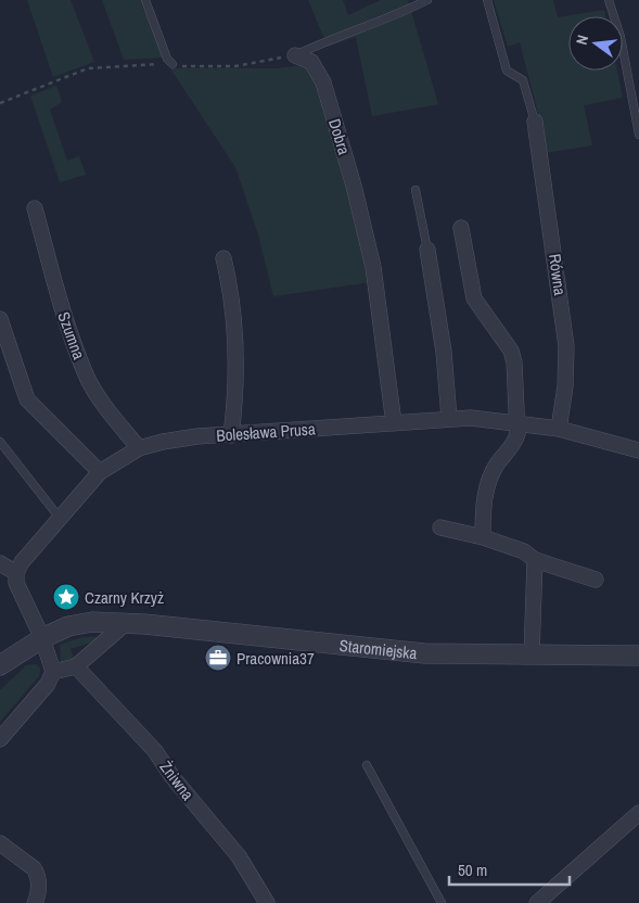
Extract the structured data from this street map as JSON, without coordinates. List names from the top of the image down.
{
  "streets": {
    "street": [
      "Dobra",
      "Równa",
      "Szumna",
      "Bolesława Prusa",
      "Staromiejska",
      "Żniwna"
    ]
  },
  "crossings": [
    ["Dobra", "Bolesława Prusa"],
    ["Równa", "Bolesława Prusa"],
    ["Szumna", "Bolesława Prusa"]
  ],
  "places": {
    "place": ["Czarny Krzyż"],
    "office": ["Pracownia37"]
  },
  "scale_bar": "50 m",
  "north": "left"
}
